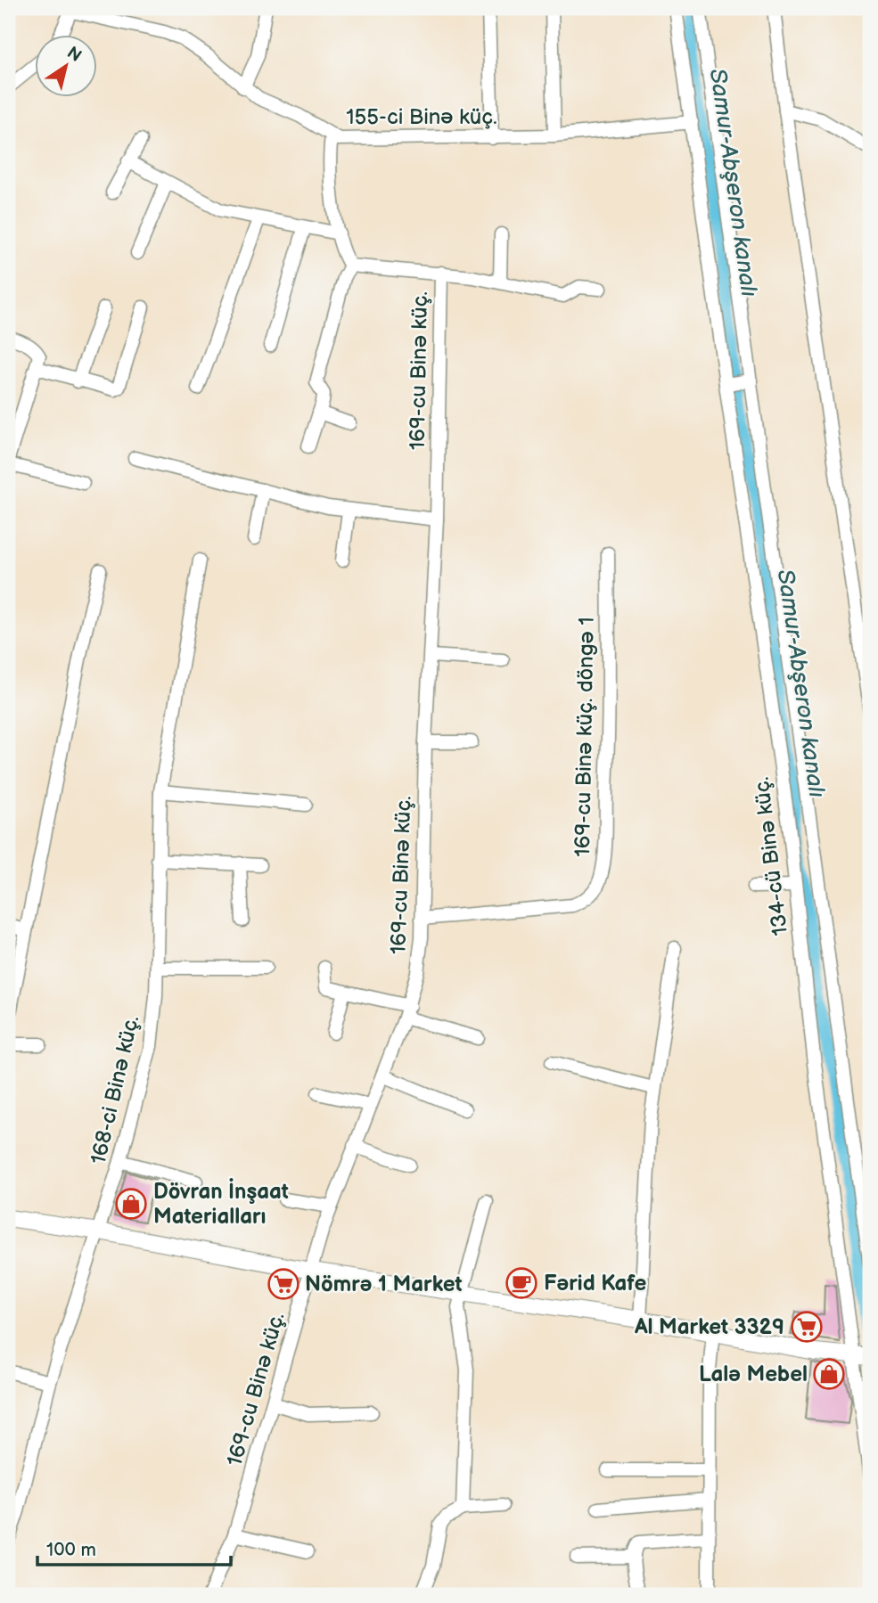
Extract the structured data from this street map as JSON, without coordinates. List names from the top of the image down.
{
  "streets": {
    "street": [
      "155-ci Binə küç.",
      "169-cu Binə küç.",
      "169-cu Binə küç. döngə 1",
      "134-cü Binə küç.",
      "168-ci Binə küç."
    ]
  },
  "crossings": [
    ["155-ci Binə küç.", "134-cü Binə küç."],
    ["169-cu Binə küç.", "169-cu Binə küç. döngə 1"]
  ],
  "water": ["Samur-Abşeron kanalı"],
  "places": {
    "shop": ["Dövran İnşaat Materialları", "Lalə Mebel"],
    "cafe": ["Fərid Kafe"],
    "supermarket": ["Nömrə 1 Market", "Al Market 3329"]
  },
  "scale_bar": "100 m",
  "north": "top right"
}
